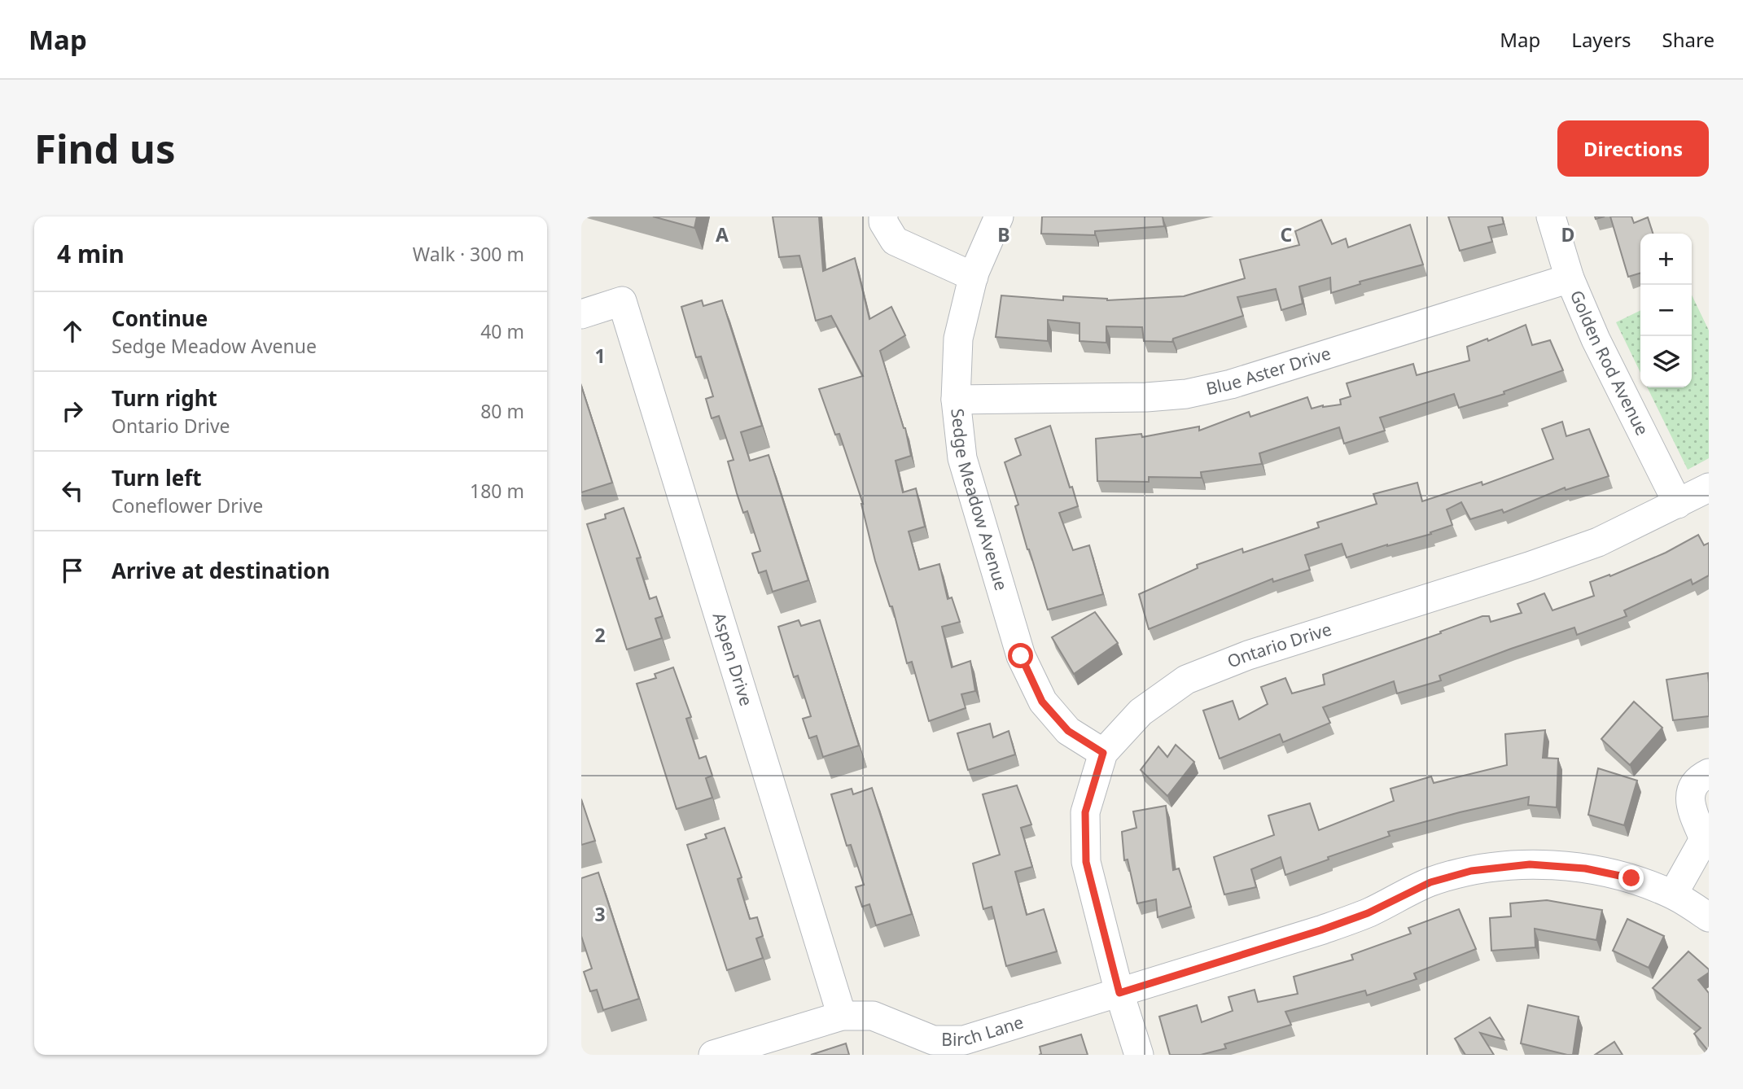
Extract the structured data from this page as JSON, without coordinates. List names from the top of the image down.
{
  "streets": {
    "street": [
      "Golden Rod Avenue",
      "Blue Aster Drive",
      "Sedge Meadow Avenue",
      "Ontario Drive",
      "Aspen Drive",
      "Birch Lane"
    ]
  },
  "crossings": [
    ["Golden Rod Avenue", "Blue Aster Drive"],
    ["Golden Rod Avenue", "Ontario Drive"],
    ["Blue Aster Drive", "Sedge Meadow Avenue"],
    ["Sedge Meadow Avenue", "Ontario Drive"],
    ["Ontario Drive", "Birch Lane"],
    ["Aspen Drive", "Birch Lane"]
  ],
  "page": {
    "header": "Map",
    "nav": ["Map", "Layers", "Share"],
    "buttons": "Directions",
    "title": "Find us",
    "heading": ["4 min", "Walk · 300 m"],
    "map_buttons": ["+", "−"],
    "list": [
      ["Continue", "Sedge Meadow Avenue", "40 m"],
      ["Turn right", "Ontario Drive", "80 m"],
      ["Turn left", "Coneflower Drive", "180 m"],
      "Arrive at destination"
    ]
  },
  "grid": {
    "columns": [
      "A",
      "B",
      "C",
      "D"
    ],
    "rows": ["1", "2", "3"]
  }
}
